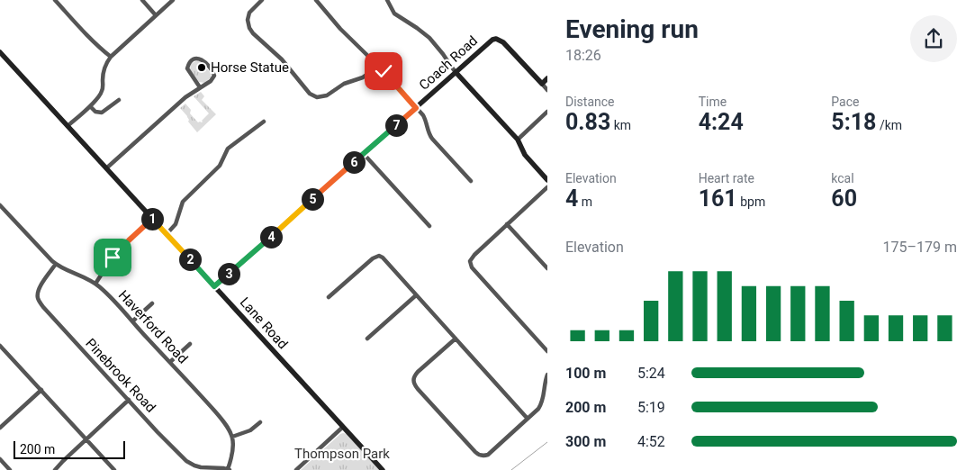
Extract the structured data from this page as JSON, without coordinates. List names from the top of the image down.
{
  "streets": {
    "street": [
      "Coach Road",
      "Lane Road",
      "Haverford Road",
      "Pinebrook Road"
    ]
  },
  "crossings": [
    ["Coach Road", "Lane Road"],
    ["Haverford Road", "Pinebrook Road"]
  ],
  "parks": ["Thompson Park"],
  "places": ["Horse Statue"],
  "scale_bar": "200 m",
  "page": {
    "heading": ["Evening run", "18:26"],
    "stats": [
      ["Distance", "0.83 km"],
      ["Time", "4:24"],
      ["Pace", "5:18 /km"],
      ["Elevation", "4 m"],
      ["Heart rate", "161 bpm"],
      ["kcal", "60"]
    ],
    "pins": [
      "7",
      "6",
      "5",
      "1",
      "4",
      "2",
      "3"
    ],
    "chart": ["Elevation", "175–179 m"],
    "list": [
      {
        "name": "100 m",
        "note": "5:24"
      },
      {
        "name": "200 m",
        "note": "5:19"
      },
      {
        "name": "300 m",
        "note": "4:52"
      }
    ],
    "scale": "200 m"
  }
}
